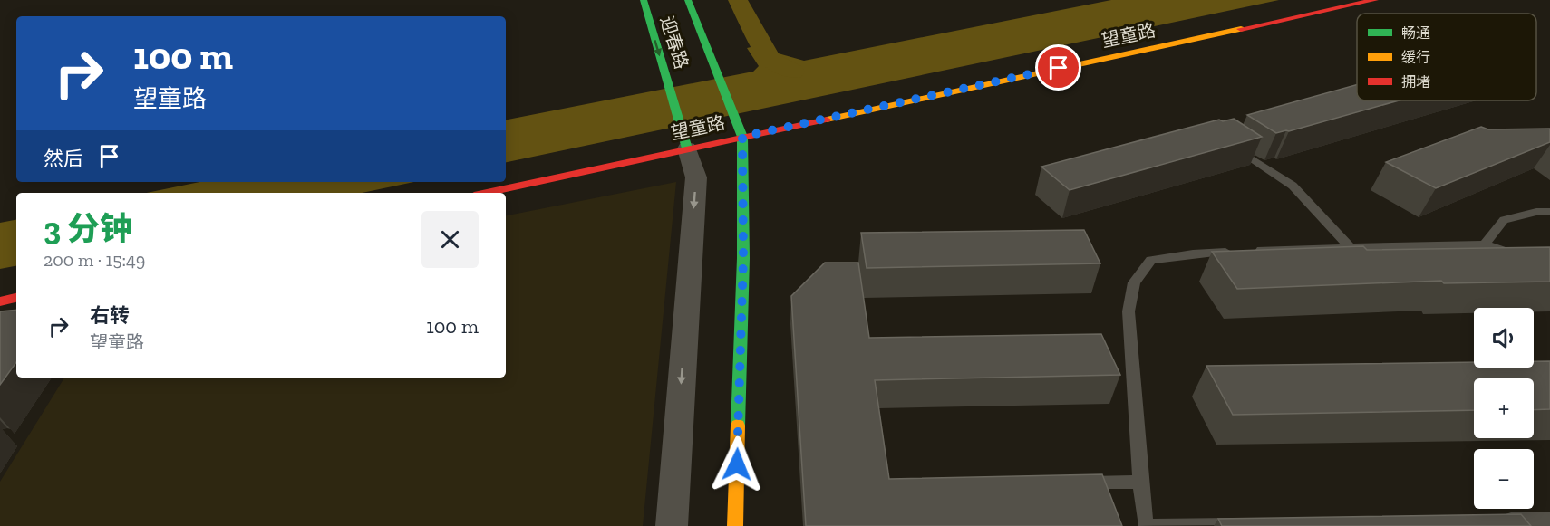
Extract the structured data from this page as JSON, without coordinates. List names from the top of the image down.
{
  "streets": {
    "main road": ["望童路", "迎春路"]
  },
  "crossings": [
    ["望童路", "迎春路"]
  ],
  "legend": ["畅通", "缓行", "拥堵"],
  "page": {
    "turn": ["100 m", "望童路"],
    "then": "然后",
    "heading": ["3 分钟", "200 m · 15:49"],
    "list": [
      {
        "name": "右转",
        "note": "望童路",
        "value": "100 m"
      }
    ],
    "map_buttons": ["+", "−"]
  }
}
